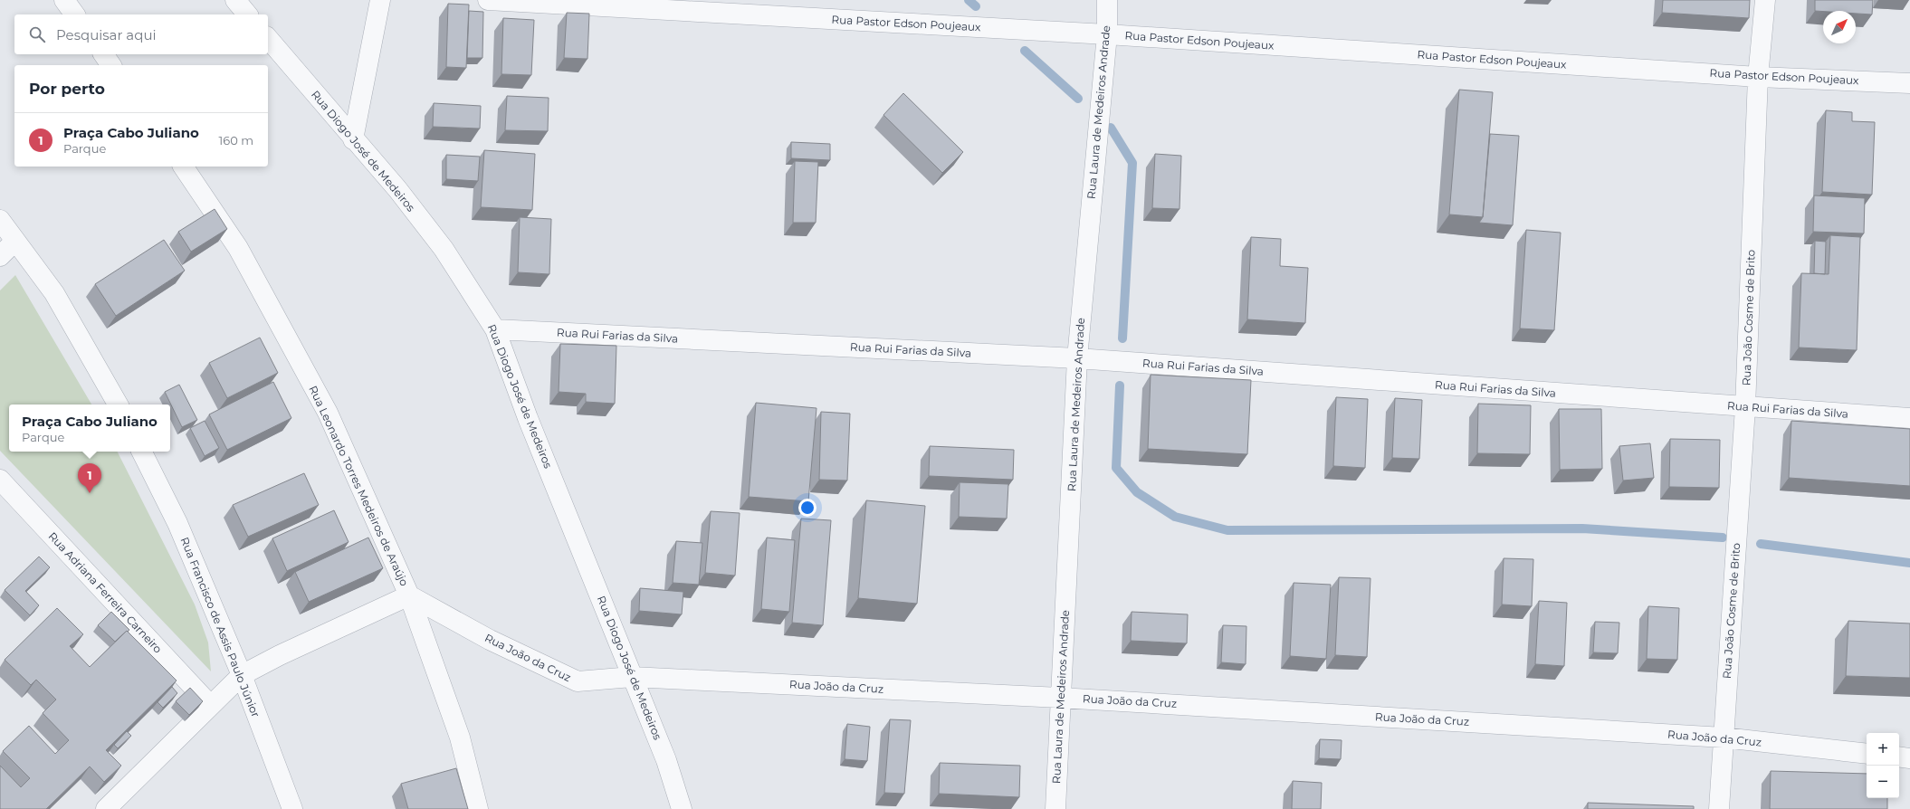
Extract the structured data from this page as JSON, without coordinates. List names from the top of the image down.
{
  "streets": {
    "street": [
      "Rua Pastor Edson Poujeaux",
      "Rua Laura de Medeiros Andrade",
      "Rua Diogo José de Medeiros",
      "Rua João Cosme de Brito",
      "Rua Rui Farias da Silva",
      "Rua Leonardo Torres Medeiros de Araújo",
      "Rua Adriana Ferreira Carneiro",
      "Rua Francisco de Assis Paulo Júnior",
      "Rua João da Cruz"
    ]
  },
  "crossings": [
    ["Rua Pastor Edson Poujeaux", "Rua Laura de Medeiros Andrade"],
    ["Rua Pastor Edson Poujeaux", "Rua João Cosme de Brito"],
    ["Rua Laura de Medeiros Andrade", "Rua Rui Farias da Silva"],
    ["Rua Laura de Medeiros Andrade", "Rua João da Cruz"],
    ["Rua Diogo José de Medeiros", "Rua Rui Farias da Silva"],
    ["Rua Diogo José de Medeiros", "Rua João da Cruz"],
    ["Rua João Cosme de Brito", "Rua Rui Farias da Silva"],
    ["Rua João Cosme de Brito", "Rua João da Cruz"],
    ["Rua Leonardo Torres Medeiros de Araújo", "Rua João da Cruz"]
  ],
  "north": "top right",
  "page": {
    "search": "Pesquisar aqui",
    "heading": "Por perto",
    "list": [
      {
        "mark": "1",
        "name": "Praça Cabo Juliano",
        "note": "Parque",
        "value": "160 m"
      }
    ],
    "popup": ["Praça Cabo Juliano", "Parque"],
    "pins": "1",
    "map_buttons": ["+", "−"]
  }
}
